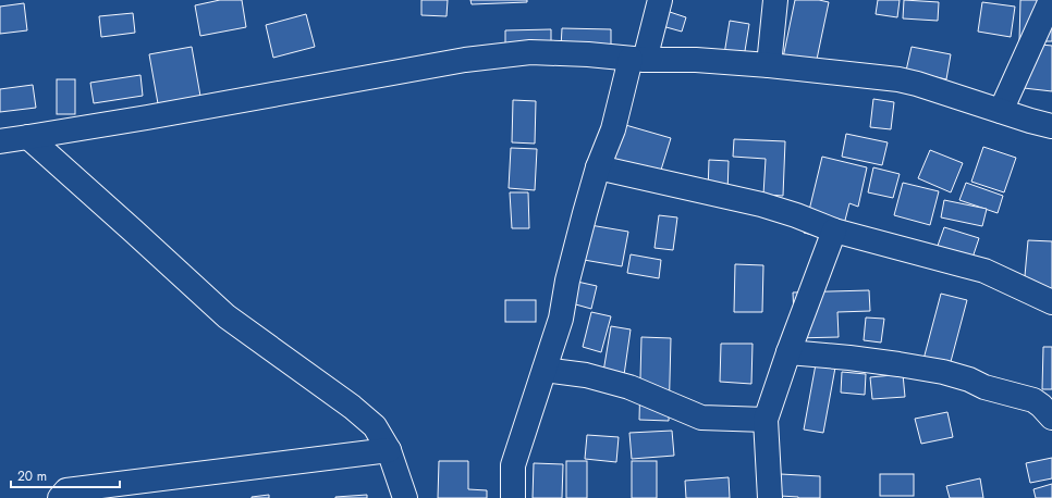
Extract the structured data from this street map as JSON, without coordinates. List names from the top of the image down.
{
  "scale_bar": "20 m"
}
